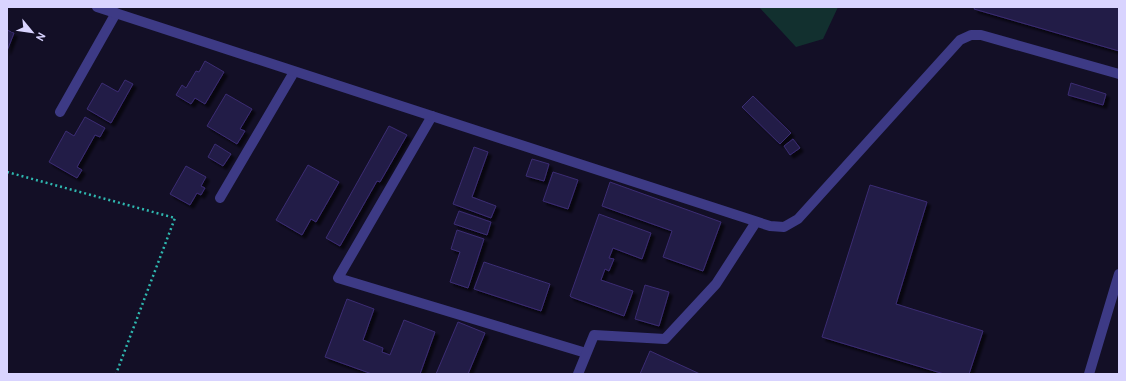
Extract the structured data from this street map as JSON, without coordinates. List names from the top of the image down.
{
  "north": "bottom right"
}
